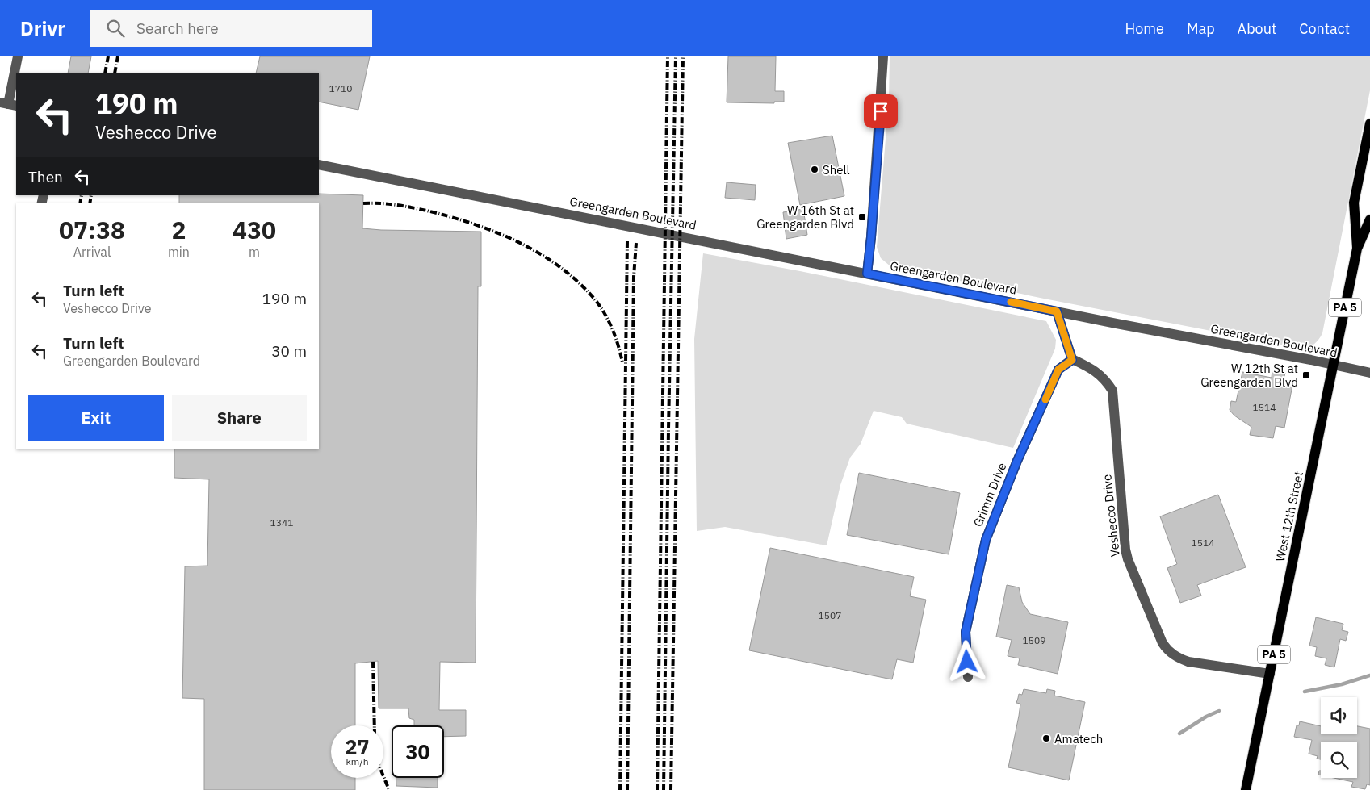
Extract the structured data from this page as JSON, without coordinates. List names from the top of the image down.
{
  "streets": {
    "main road": ["PA 5", "West 12th Street"],
    "street": ["Greengarden Boulevard", "Grimm Drive", "Veshecco Drive"]
  },
  "crossings": [
    ["Greengarden Boulevard", "West 12th Street"],
    ["Grimm Drive", "Veshecco Drive"],
    ["Veshecco Drive", "West 12th Street"]
  ],
  "places": {
    "other": ["Shell", "Amatech"],
    "transit": ["W 16th St at Greengarden Blvd", "W 12th St at Greengarden Blvd"]
  },
  "house_numbers": [
    "1710",
    "1514",
    "1341",
    "1514",
    "1507",
    "1509"
  ],
  "page": {
    "header": "Drivr",
    "search": "Search here",
    "nav": [
      "Home",
      "Map",
      "About",
      "Contact"
    ],
    "turn": ["190 m", "Veshecco Drive"],
    "then": "Then",
    "eta": [
      "07:38",
      "Arrival",
      "2",
      "min",
      "430",
      "m"
    ],
    "list": [
      {
        "name": "Turn left",
        "note": "Veshecco Drive",
        "value": "190 m"
      },
      {
        "name": "Turn left",
        "note": "Greengarden Boulevard",
        "value": "30 m"
      }
    ],
    "buttons": ["Exit", "Share"],
    "speed": "27 km/h",
    "limit": "30"
  }
}
